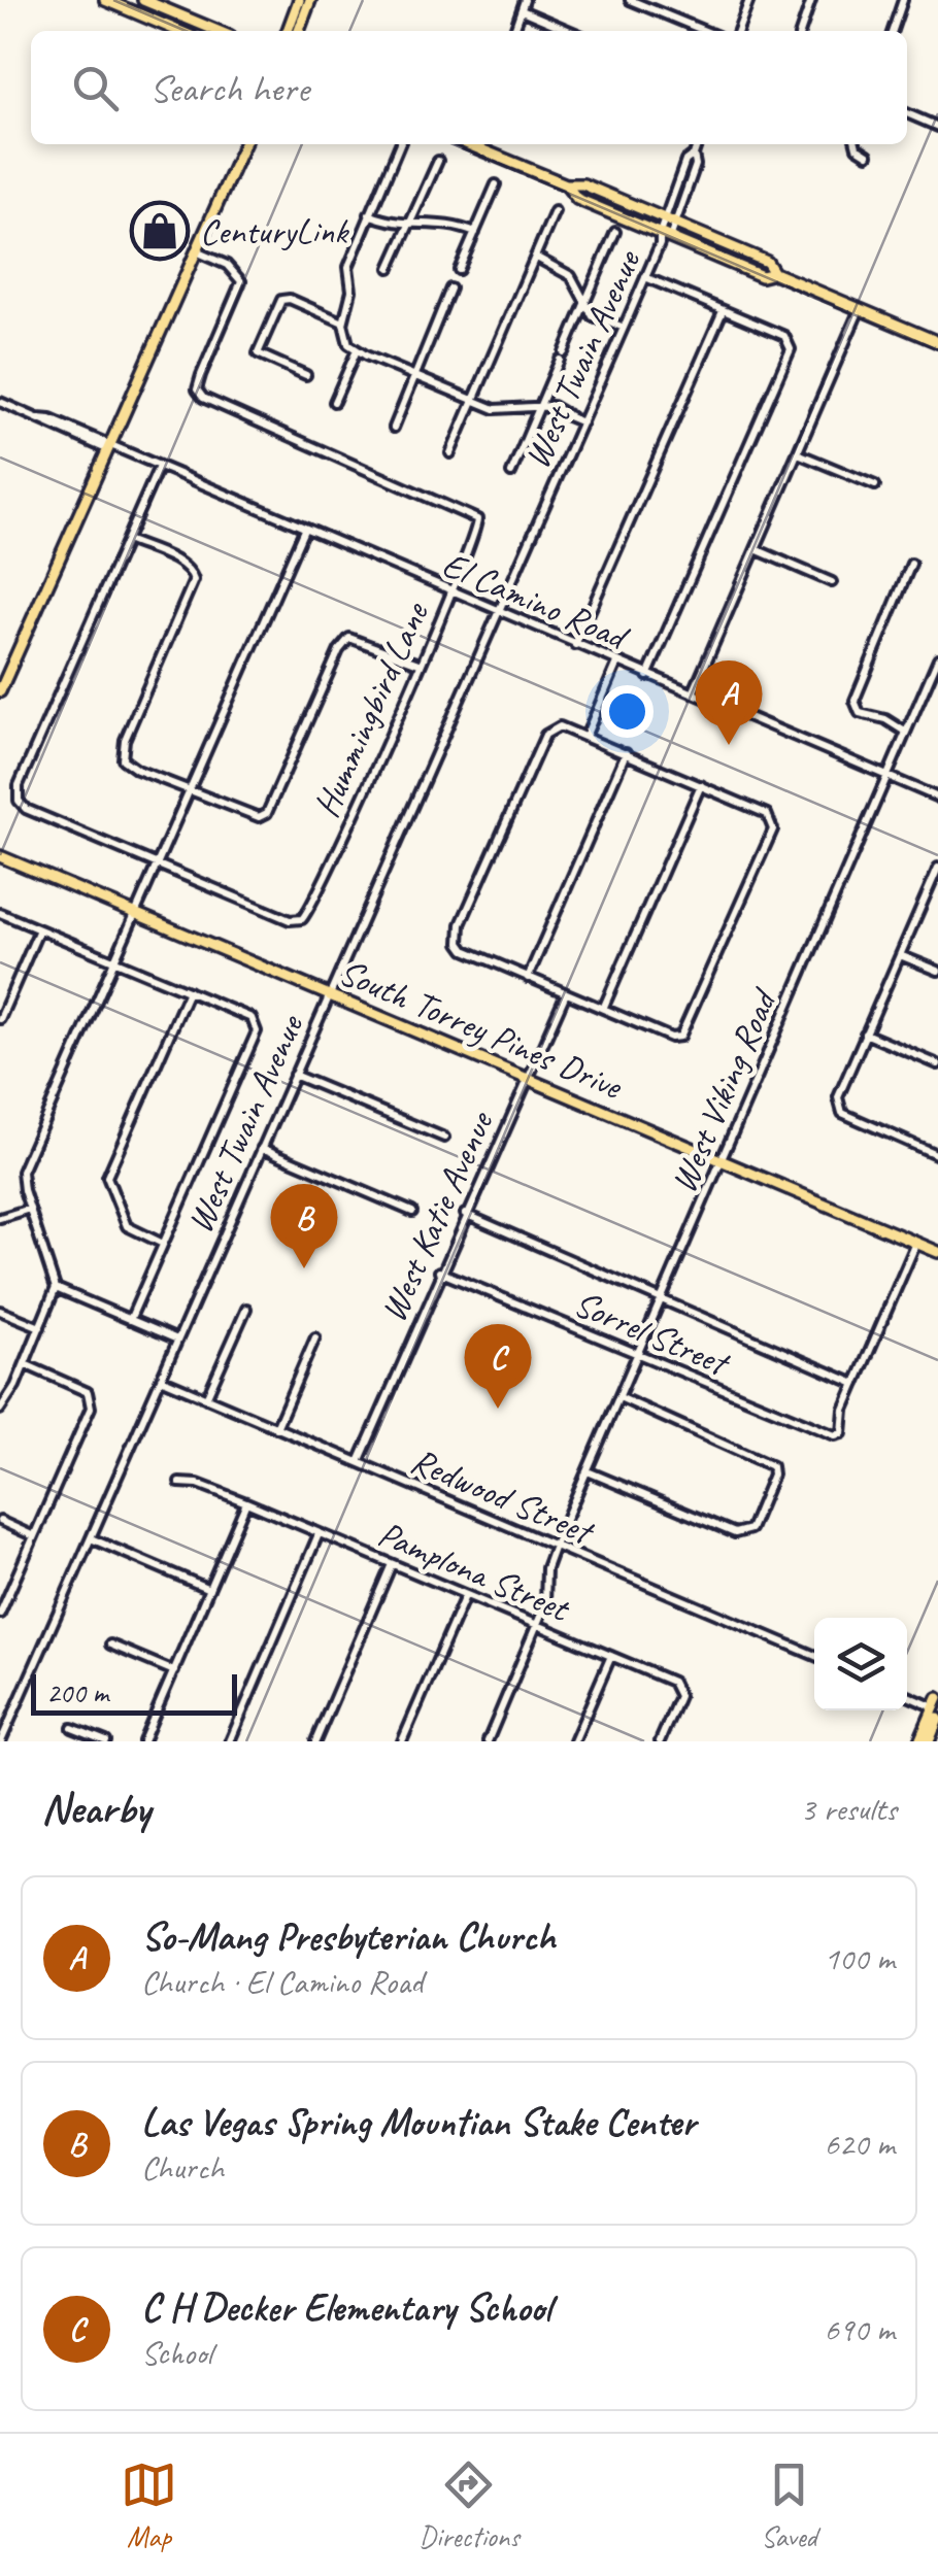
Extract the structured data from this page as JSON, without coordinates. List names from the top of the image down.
{
  "streets": {
    "main road": ["South Torrey Pines Drive"],
    "street": [
      "West Twain Avenue",
      "El Camino Road",
      "Hummingbird Lane",
      "West Viking Road",
      "West Katie Avenue",
      "Sorrel Street",
      "Redwood Street",
      "Pamplona Street"
    ]
  },
  "crossings": [
    ["West Twain Avenue", "El Camino Road"],
    ["West Twain Avenue", "South Torrey Pines Drive"],
    ["West Twain Avenue", "Redwood Street"],
    ["El Camino Road", "Hummingbird Lane"],
    ["El Camino Road", "West Viking Road"],
    ["South Torrey Pines Drive", "West Viking Road"],
    ["South Torrey Pines Drive", "West Katie Avenue"],
    ["West Viking Road", "Sorrel Street"],
    ["West Viking Road", "Redwood Street"],
    ["West Viking Road", "Pamplona Street"],
    ["West Katie Avenue", "Sorrel Street"],
    ["West Katie Avenue", "Redwood Street"]
  ],
  "places": {
    "shop": ["CenturyLink"]
  },
  "scale_bar": "200 m",
  "page": {
    "search": "Search here",
    "pins": ["A", "B", "C"],
    "scale": "200 m",
    "heading": ["Nearby", "3 results"],
    "list": [
      {
        "mark": "A",
        "name": "So-Mang Presbyterian Church",
        "note": "Church · El Camino Road",
        "value": "100 m"
      },
      {
        "mark": "B",
        "name": "Las Vegas Spring Mountian Stake Center",
        "note": "Church",
        "value": "620 m"
      },
      {
        "mark": "C",
        "name": "C H Decker Elementary School",
        "note": "School",
        "value": "690 m"
      }
    ],
    "nav": ["Map", "Directions", "Saved"]
  }
}
